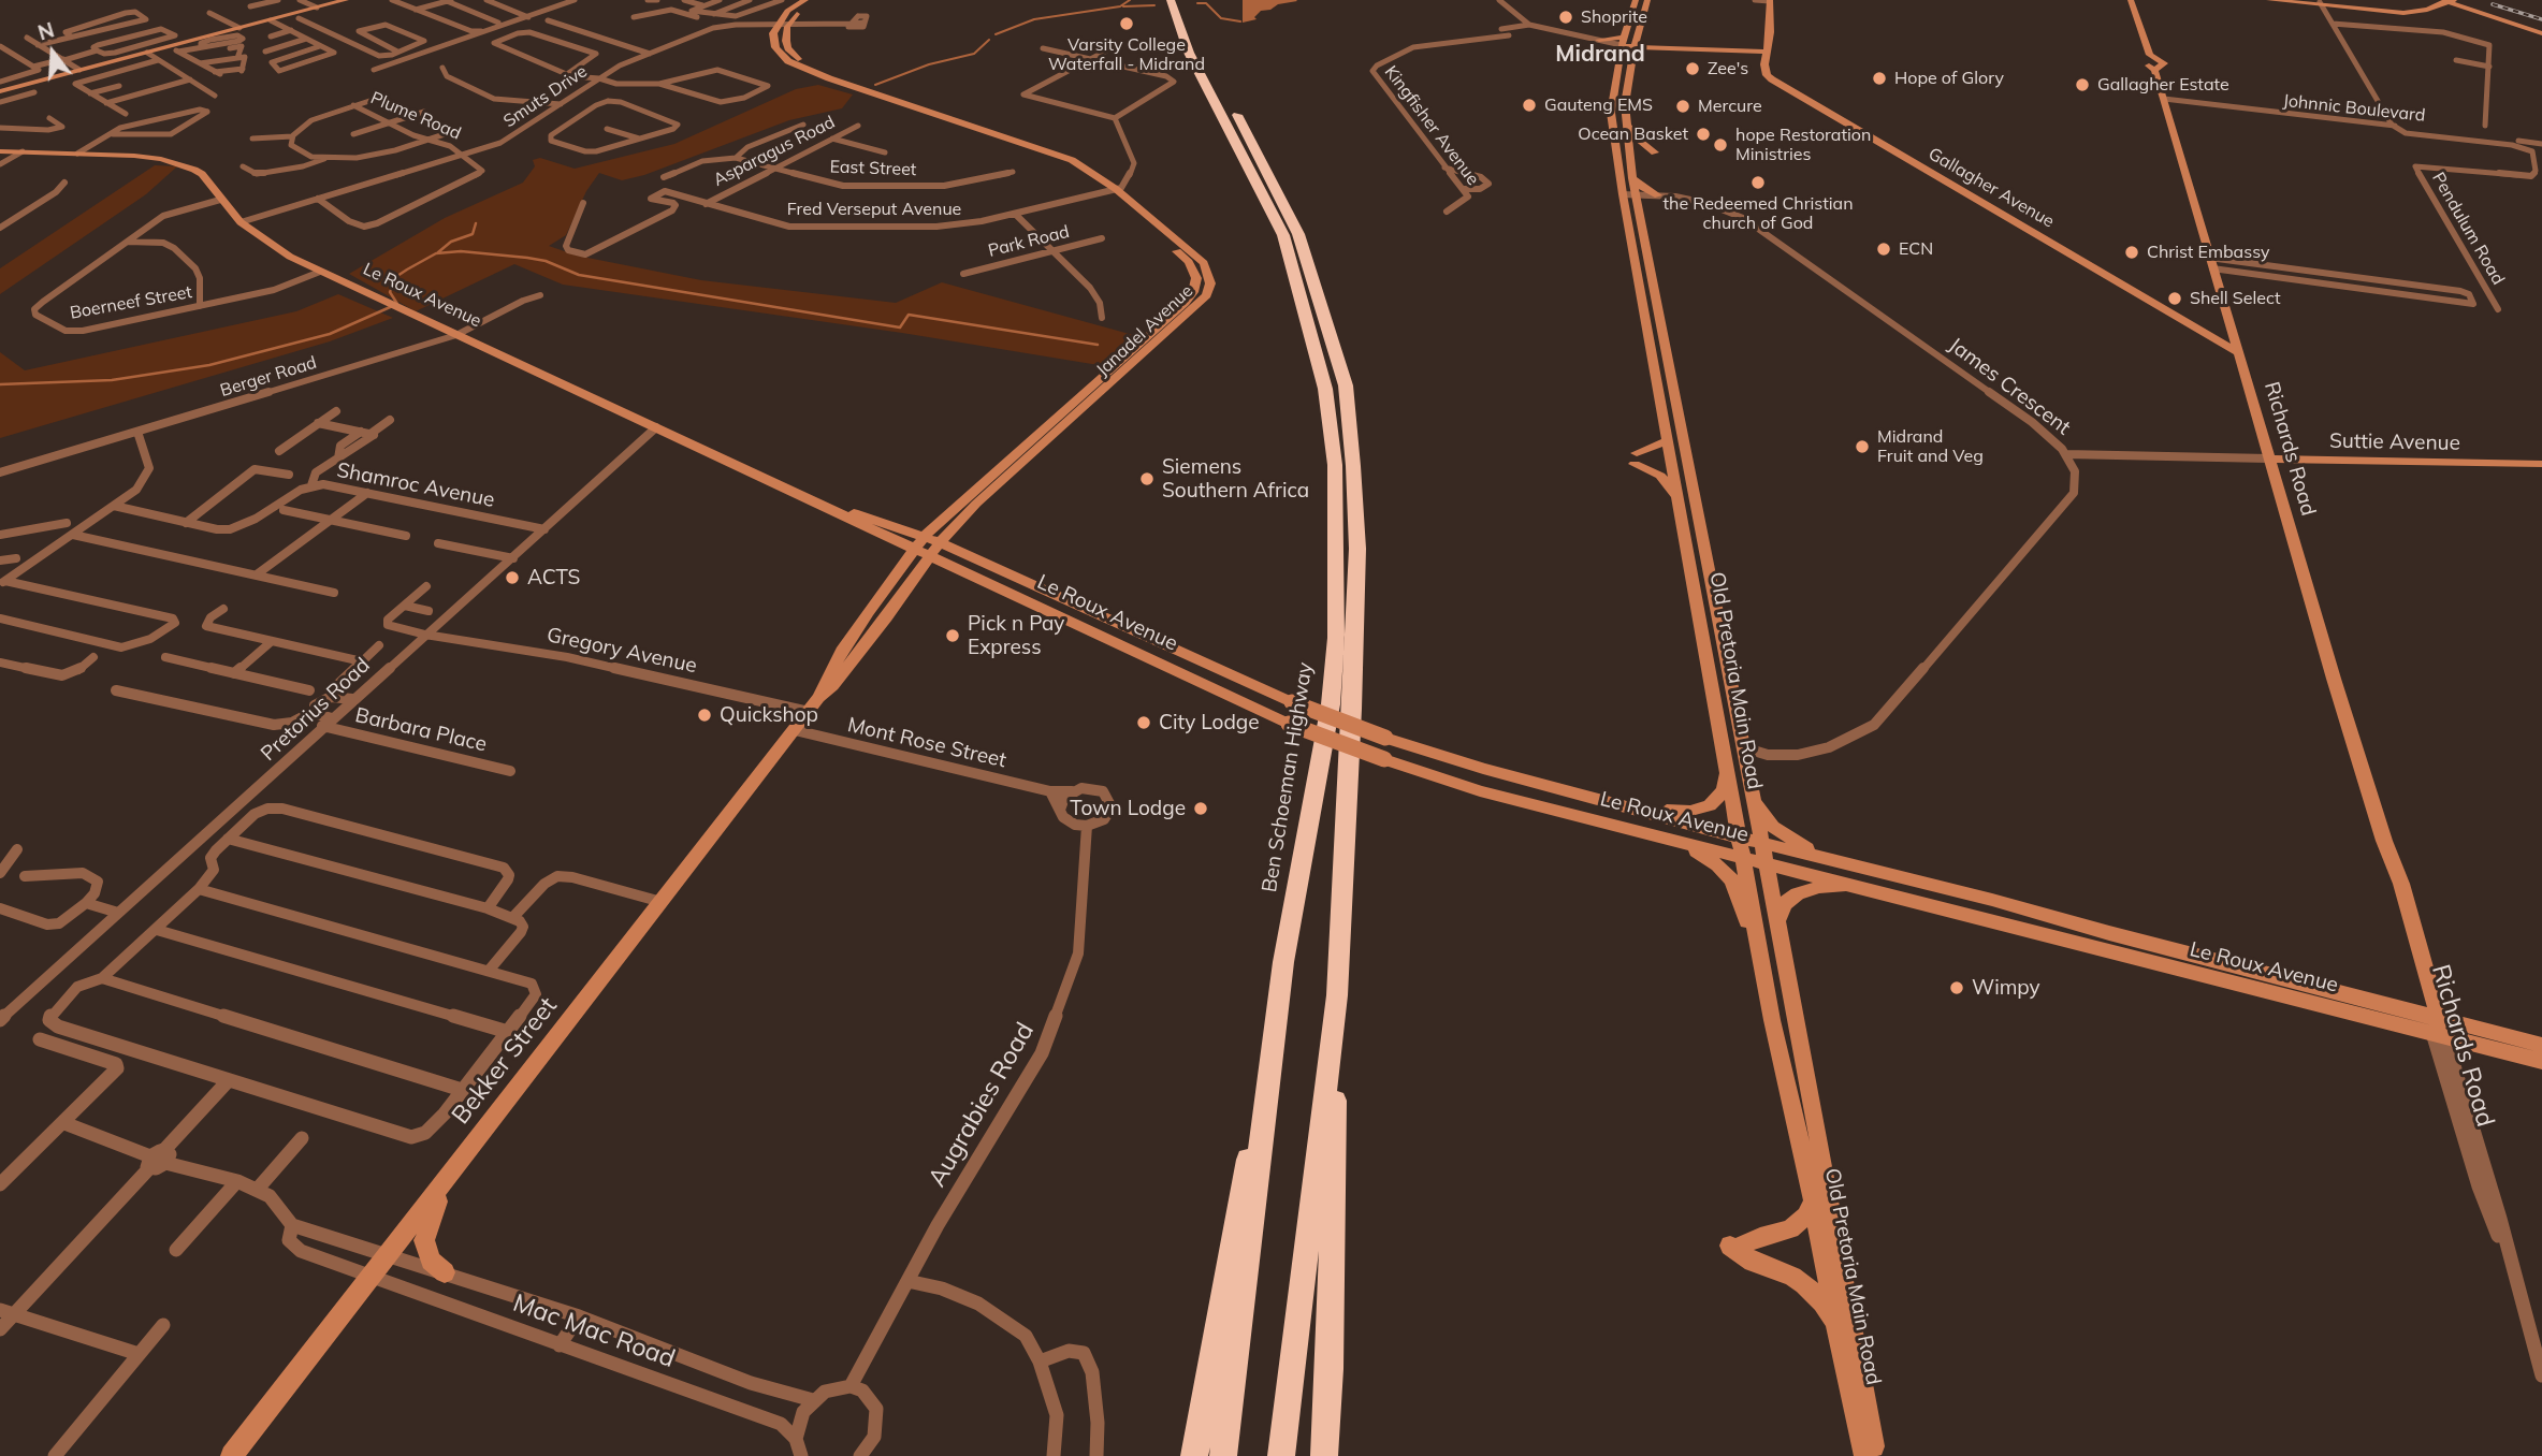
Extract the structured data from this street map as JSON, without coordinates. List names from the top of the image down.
{
  "streets": {
    "highway": ["Ben Schoeman Highway"],
    "main road": [
      "Gallagher Avenue",
      "Le Roux Avenue",
      "Janadel Avenue",
      "Suttie Avenue",
      "Richards Road",
      "Old Pretoria Main Road",
      "Bekker Street"
    ],
    "street": [
      "Smuts Drive",
      "Johnnic Boulevard",
      "Plume Road",
      "Kingfisher Avenue",
      "Asparagus Road",
      "East Street",
      "Fred Verseput Avenue",
      "Pendulum Road",
      "Park Road",
      "Boerneef Street",
      "Berger Road",
      "James Crescent",
      "Shamroc Avenue",
      "Gregory Avenue",
      "Pretorius Road",
      "Barbara Place",
      "Mont Rose Street",
      "Augrabies Road",
      "Mac Mac Road"
    ]
  },
  "crossings": [
    ["Smuts Drive", "Plume Road"],
    ["Smuts Drive", "Le Roux Avenue"],
    ["Smuts Drive", "Janadel Avenue"],
    ["Johnnic Boulevard", "Richards Road"],
    ["Asparagus Road", "East Street"],
    ["Asparagus Road", "Fred Verseput Avenue"],
    ["Gallagher Avenue", "Richards Road"],
    ["Fred Verseput Avenue", "Janadel Avenue"],
    ["Le Roux Avenue", "Boerneef Street"],
    ["Le Roux Avenue", "Janadel Avenue"],
    ["Le Roux Avenue", "Berger Road"],
    ["Le Roux Avenue", "Richards Road"],
    ["Le Roux Avenue", "Old Pretoria Main Road"],
    ["Le Roux Avenue", "Pretorius Road"],
    ["Le Roux Avenue", "Bekker Street"],
    ["Janadel Avenue", "Bekker Street"],
    ["James Crescent", "Suttie Avenue"],
    ["James Crescent", "Old Pretoria Main Road"],
    ["Suttie Avenue", "Richards Road"],
    ["Shamroc Avenue", "Pretorius Road"],
    ["Gregory Avenue", "Pretorius Road"],
    ["Gregory Avenue", "Bekker Street"],
    ["Pretorius Road", "Barbara Place"],
    ["Mont Rose Street", "Bekker Street"],
    ["Mont Rose Street", "Augrabies Road"],
    ["Bekker Street", "Mac Mac Road"]
  ],
  "districts": ["Midrand"],
  "places": [
    "Shoprite",
    "Varsity College Waterfall - Midrand",
    "Zee's",
    "Hope of Glory",
    "Gallagher Estate",
    "Gauteng EMS",
    "Mercure",
    "Ocean Basket",
    "hope Restoration Ministries",
    "the Redeemed Christian church of God",
    "ECN",
    "Christ Embassy",
    "Shell Select",
    "Midrand Fruit and Veg",
    "Siemens Southern Africa",
    "ACTS",
    "Pick n Pay Express",
    "Quickshop",
    "City Lodge",
    "Town Lodge",
    "Wimpy"
  ],
  "north": "top"
}
